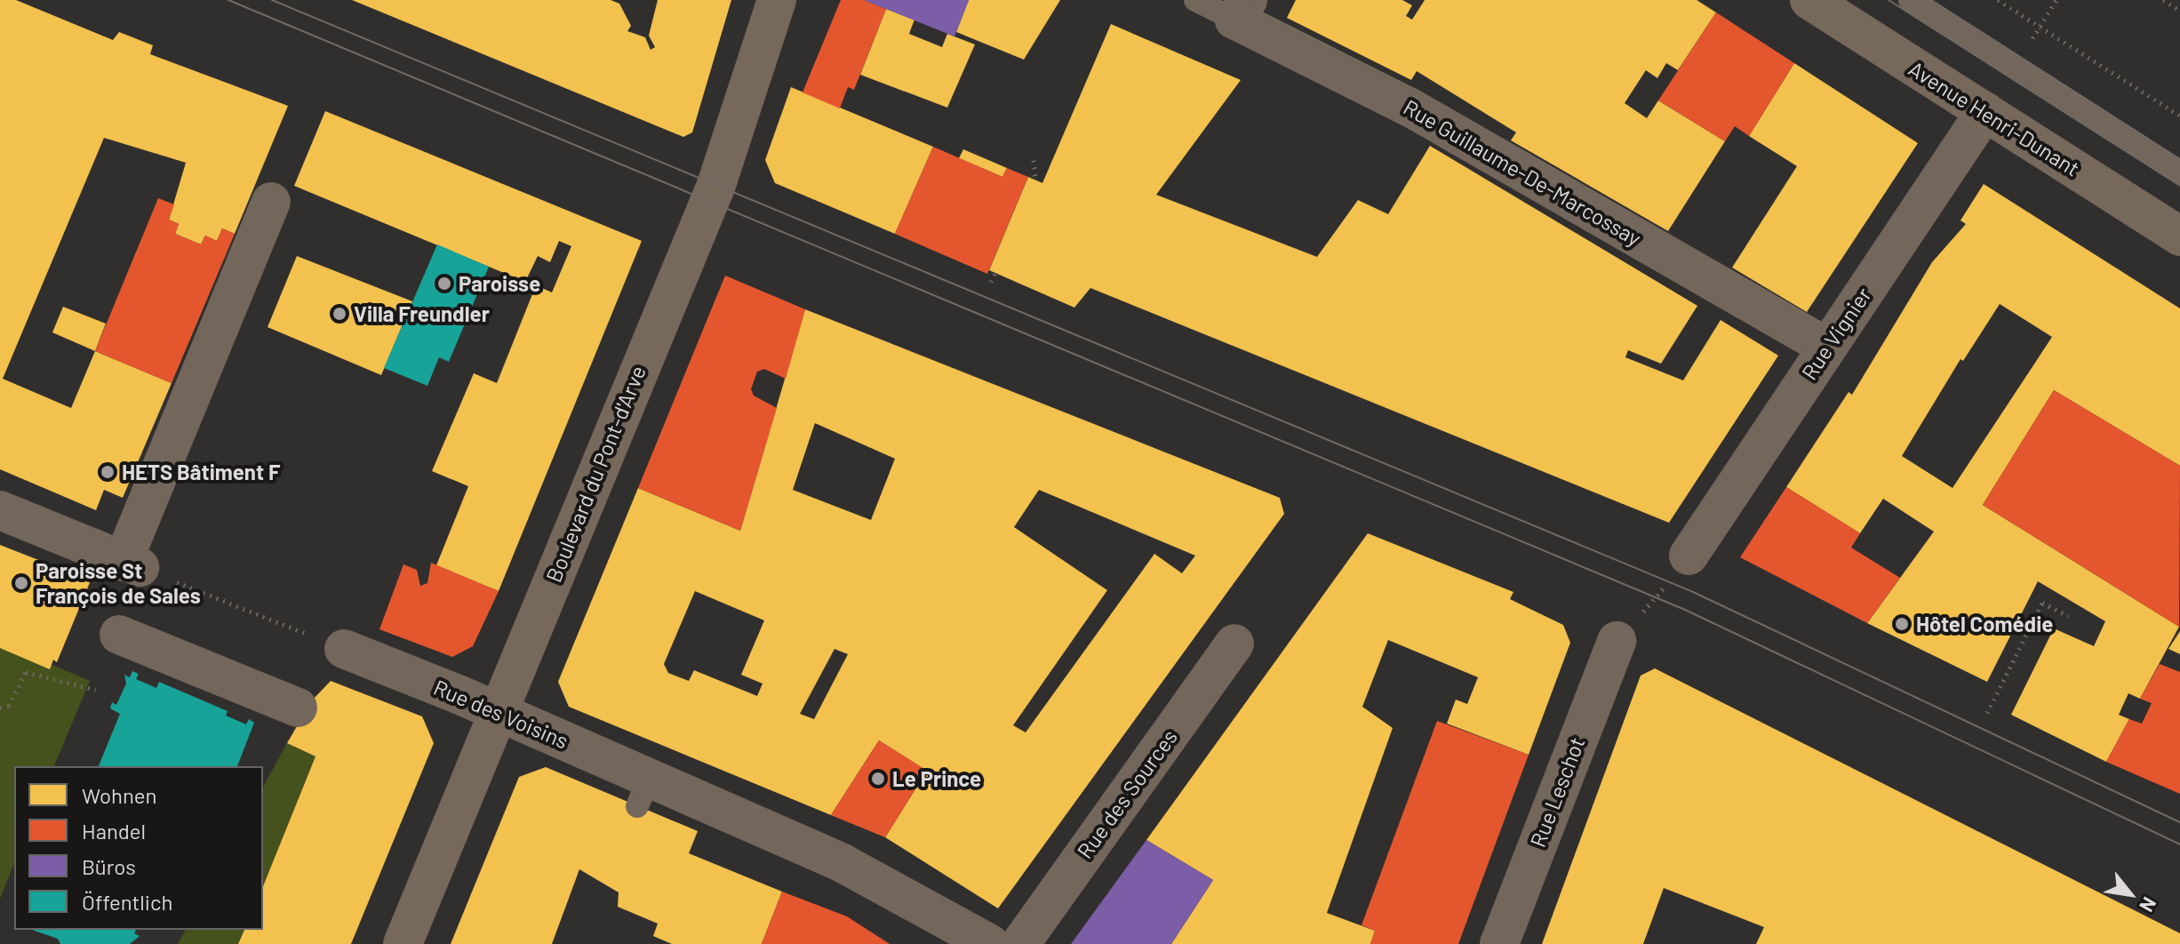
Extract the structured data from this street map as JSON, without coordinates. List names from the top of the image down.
{
  "streets": {
    "main road": ["Avenue Henri-Dunant", "Boulevard du Pont-d'Arve"],
    "street": [
      "Rue Guillaume-De-Marcossay",
      "Rue Vignier",
      "Rue des Voisins",
      "Rue Leschot",
      "Rue des Sources"
    ]
  },
  "crossings": [
    ["Avenue Henri-Dunant", "Rue Vignier"],
    ["Rue Guillaume-De-Marcossay", "Rue Vignier"],
    ["Boulevard du Pont-d'Arve", "Rue des Voisins"]
  ],
  "places": [
    "Paroisse",
    "Villa Freundler",
    "HETS Bâtiment F",
    "Paroisse St François de Sales",
    "Hôtel Comédie",
    "Le Prince"
  ],
  "legend": [
    "Wohnen",
    "Handel",
    "Büros",
    "Öffentlich"
  ],
  "north": "bottom right"
}
